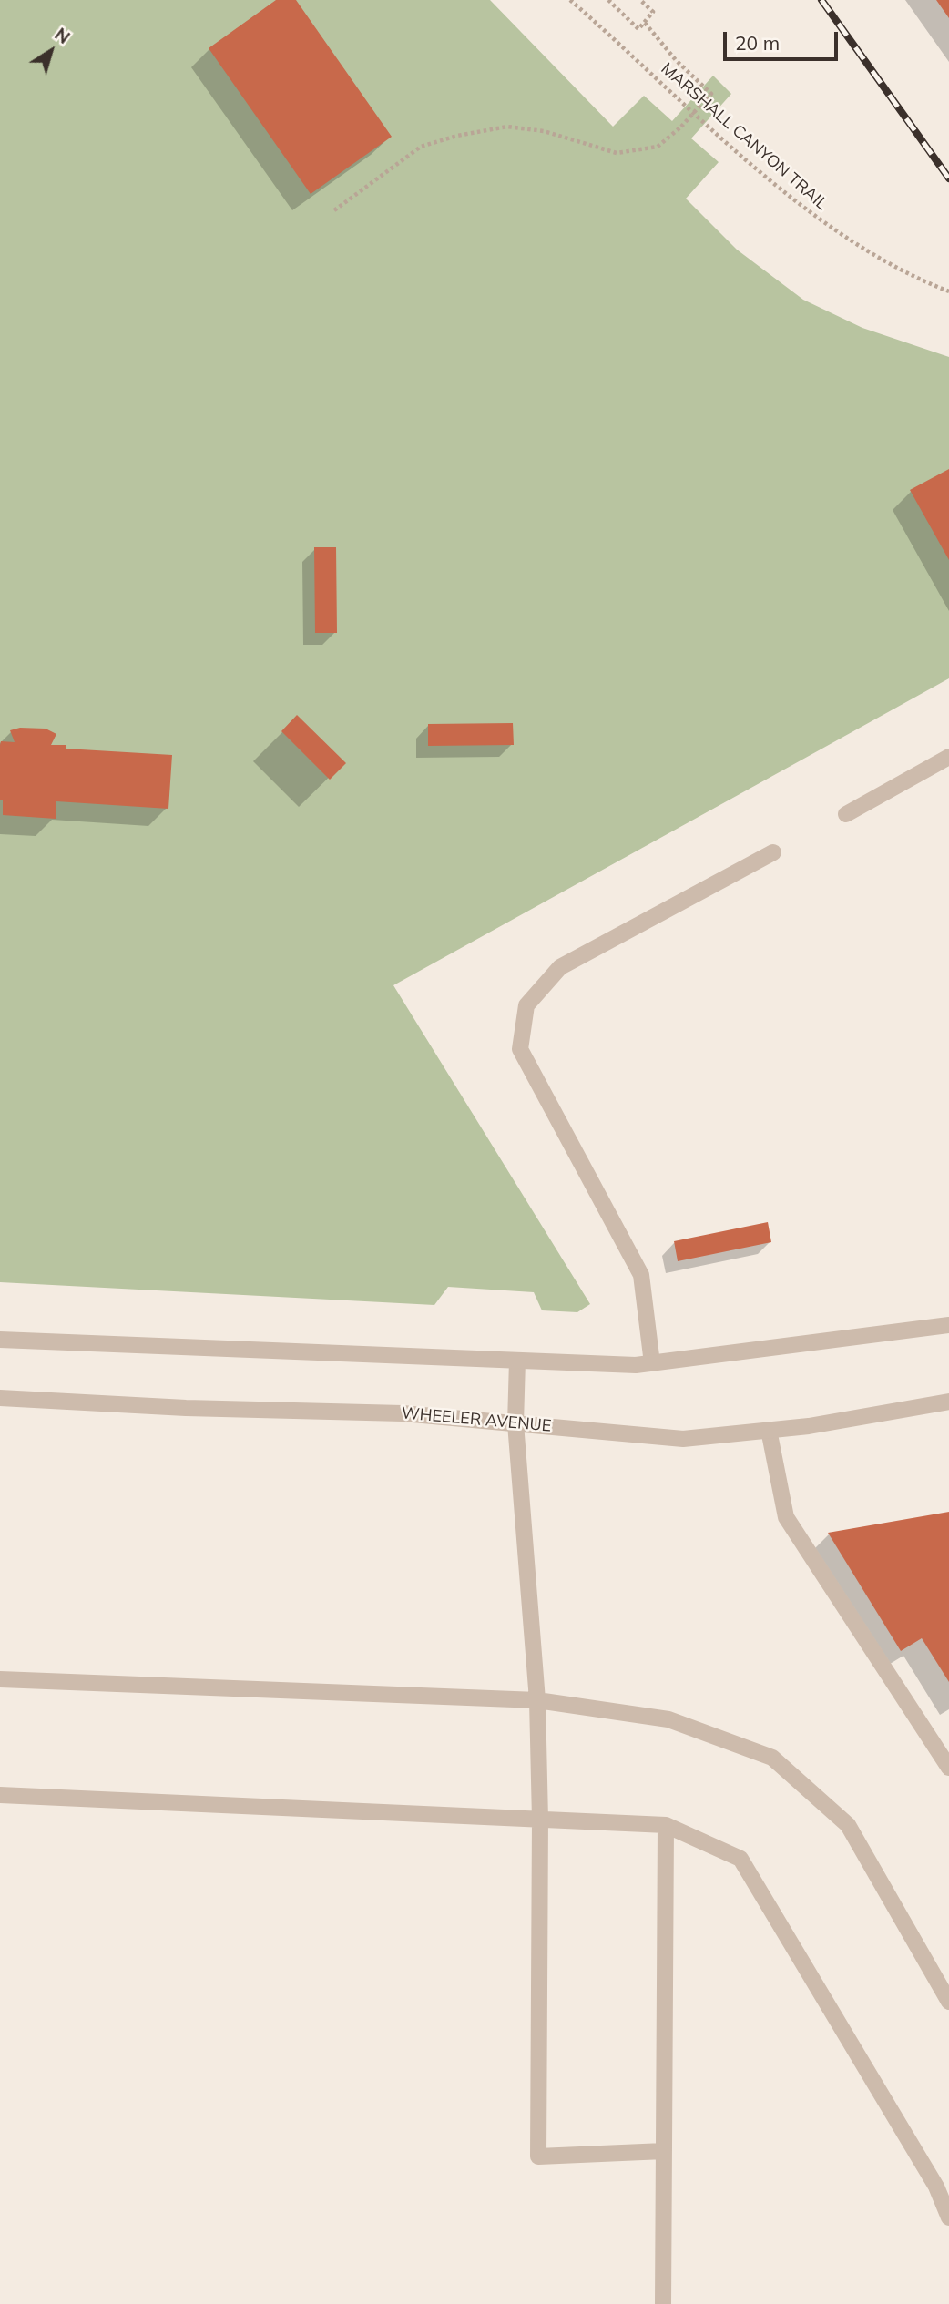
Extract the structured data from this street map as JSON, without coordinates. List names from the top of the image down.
{
  "streets": {
    "street": ["WHEELER AVENUE"],
    "path": ["MARSHALL CANYON TRAIL"]
  },
  "scale_bar": "20 m",
  "north": "top right"
}
